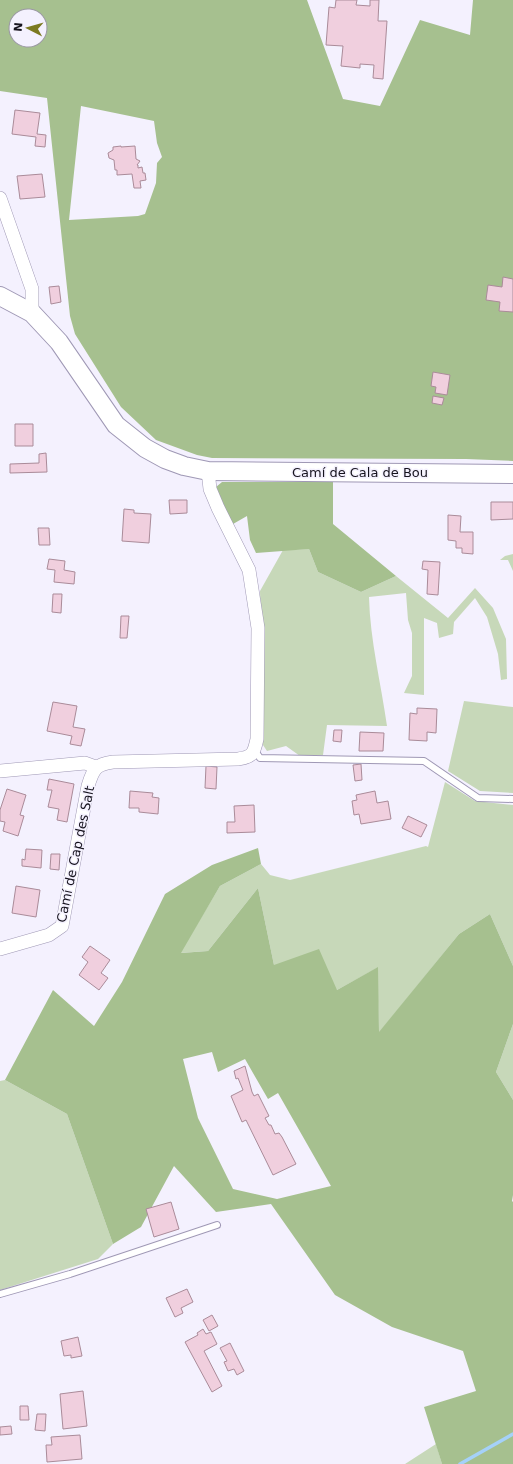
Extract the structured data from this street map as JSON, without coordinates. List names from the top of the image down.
{
  "streets": {
    "street": ["Camí de Cala de Bou", "Camí de Cap des Salt"]
  },
  "north": "left"
}
